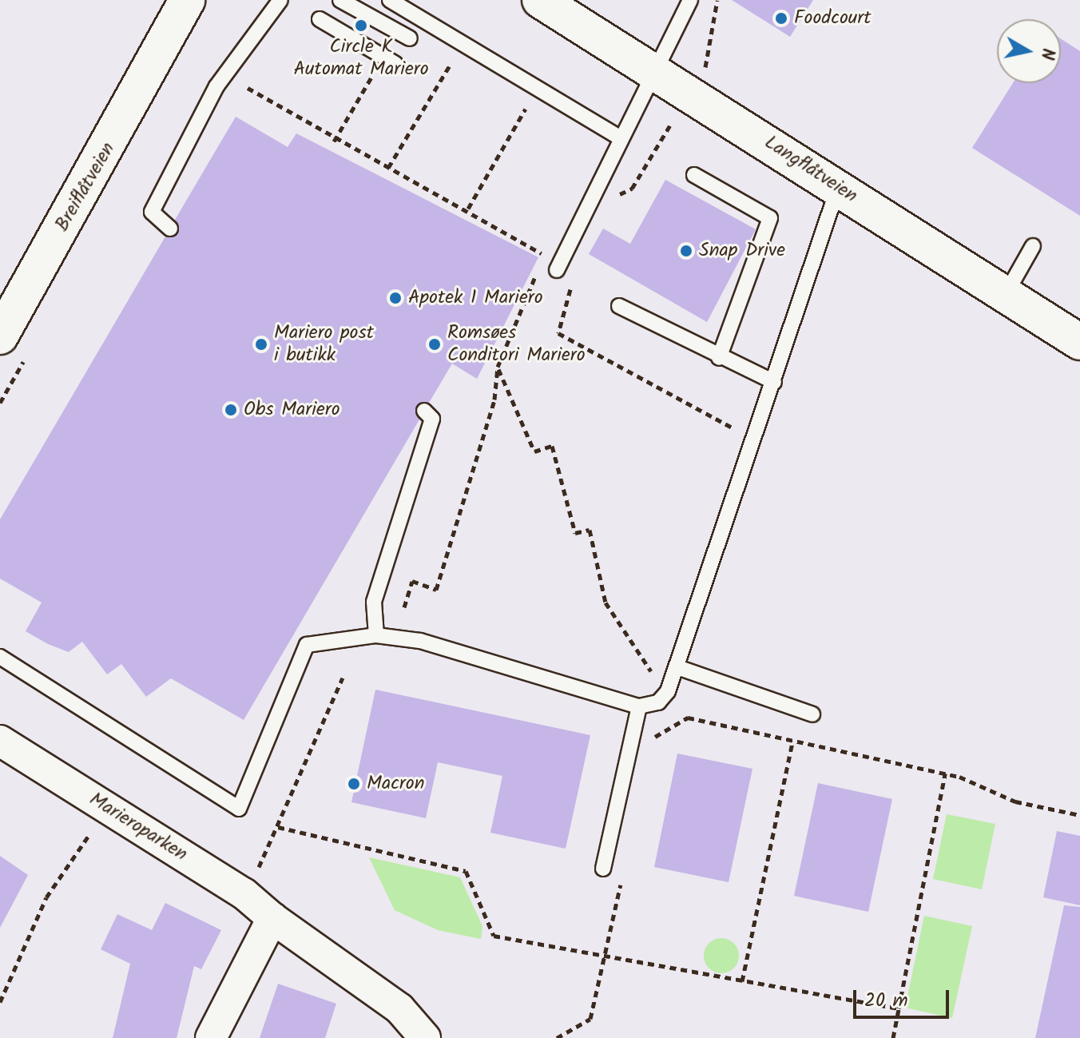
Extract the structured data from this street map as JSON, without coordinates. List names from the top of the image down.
{
  "streets": {
    "street": ["Langflåtveien", "Breiflåtveien", "Marieroparken"]
  },
  "places": [
    "Foodcourt",
    "Circle K Automat Mariero",
    "Snap Drive",
    "Apotek 1 Mariero",
    "Mariero post i butikk",
    "Romsøes Conditori Mariero",
    "Obs Mariero",
    "Macron"
  ],
  "scale_bar": "20 m",
  "north": "right"
}
